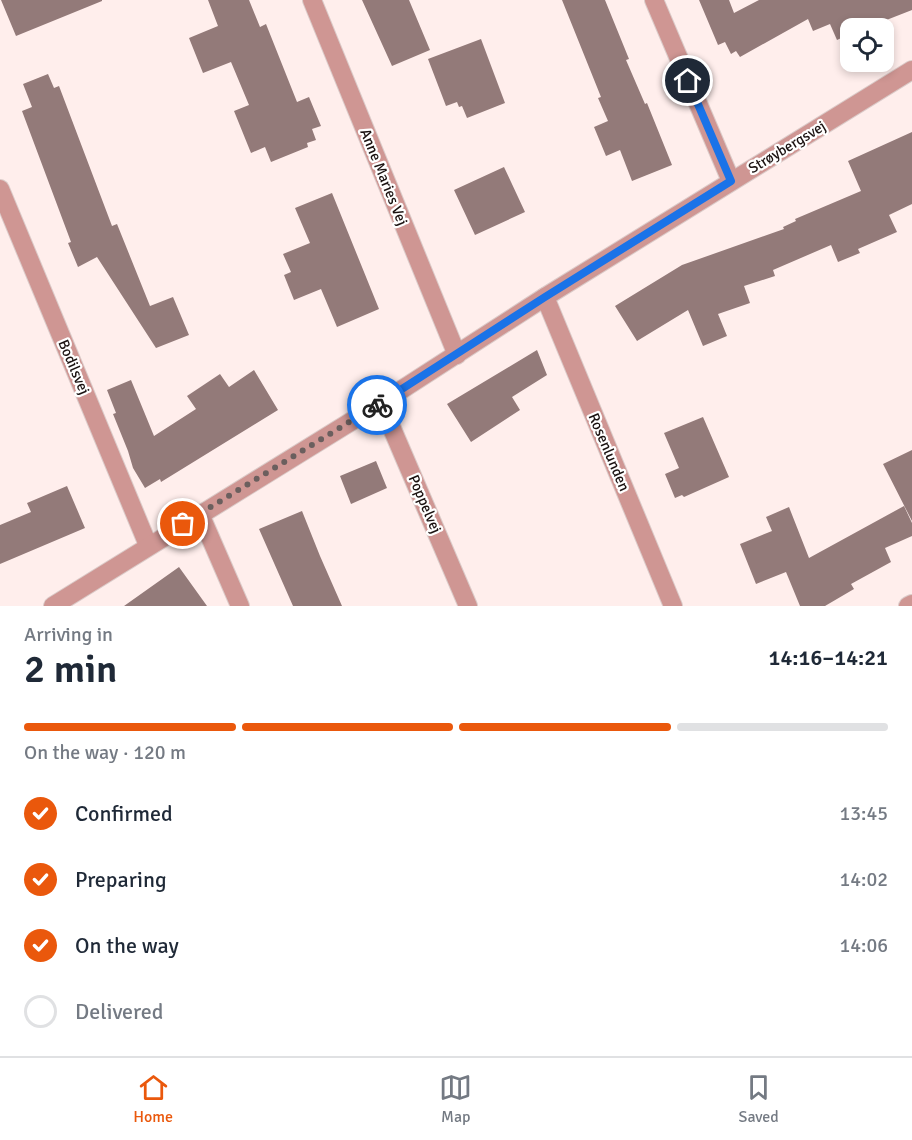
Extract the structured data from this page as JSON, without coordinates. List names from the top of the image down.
{
  "streets": {
    "street": [
      "Strøybergsvej",
      "Anne Maries Vej",
      "Bodilsvej",
      "Rosenlunden",
      "Poppelvej"
    ]
  },
  "crossings": [
    ["Strøybergsvej", "Anne Maries Vej"],
    ["Strøybergsvej", "Bodilsvej"],
    ["Strøybergsvej", "Rosenlunden"],
    ["Strøybergsvej", "Poppelvej"]
  ],
  "page": {
    "heading": ["2 min", "Arriving in", "14:16–14:21"],
    "bar": "On the way · 120 m",
    "list": [
      ["Confirmed", "13:45"],
      ["Preparing", "14:02"],
      ["On the way", "14:06"],
      "Delivered"
    ],
    "tabs": ["Home", "Map", "Saved"]
  }
}
